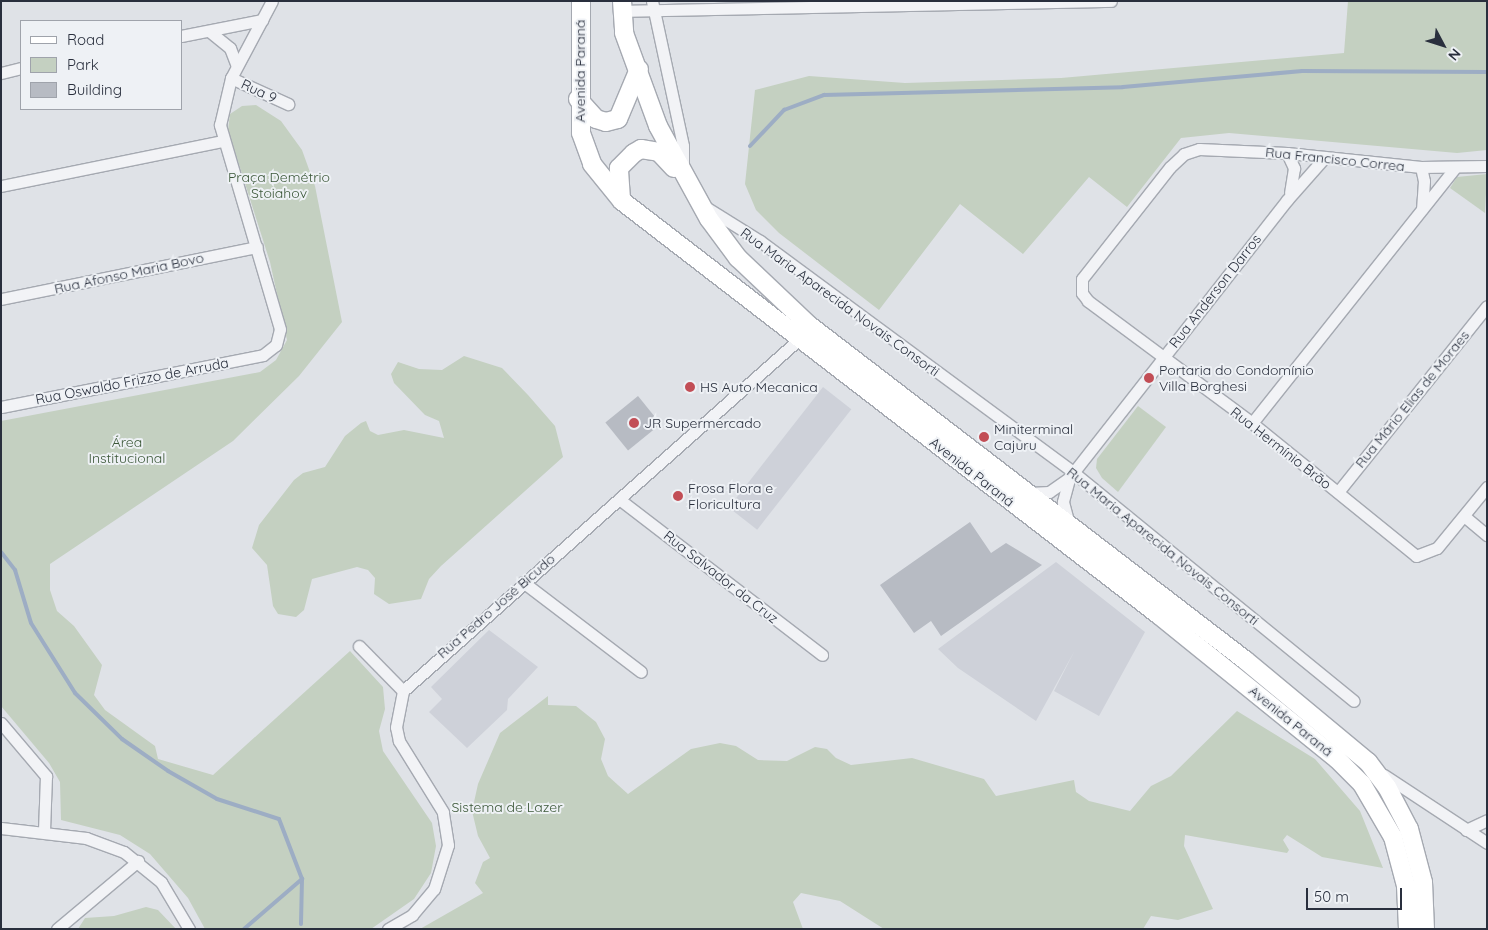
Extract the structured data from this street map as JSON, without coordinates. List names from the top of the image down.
{
  "streets": {
    "main road": ["Avenida Paraná"],
    "street": [
      "Rua 9",
      "Rua Francisco Correa",
      "Rua Afonso Maria Bovo",
      "Rua Anderson Darros",
      "Rua Maria Aparecida Novais Consorti",
      "Rua Oswaldo Frizzo de Arruda",
      "Rua Mário Elias de Moraes",
      "Rua Hermínio Brão",
      "Rua Salvador da Cruz",
      "Rua Pedro José Bicudo"
    ]
  },
  "crossings": [
    ["Avenida Paraná", "Rua Anderson Darros"],
    ["Avenida Paraná", "Rua Maria Aparecida Novais Consorti"],
    ["Avenida Paraná", "Rua Pedro José Bicudo"],
    ["Rua Francisco Correa", "Rua Anderson Darros"],
    ["Rua Francisco Correa", "Rua Hermínio Brão"],
    ["Rua Afonso Maria Bovo", "Rua Oswaldo Frizzo de Arruda"],
    ["Rua Anderson Darros", "Rua Maria Aparecida Novais Consorti"],
    ["Rua Anderson Darros", "Rua Hermínio Brão"],
    ["Rua Mário Elias de Moraes", "Rua Hermínio Brão"],
    ["Rua Salvador da Cruz", "Rua Pedro José Bicudo"]
  ],
  "parks": ["Praça Demétrio Stoiahov", "Área Institucional", "Sistema de Lazer"],
  "places": [
    "Portaria do Condomínio Villa Borghesi",
    "HS Auto Mecanica",
    "JR Supermercado",
    "Miniterminal Cajuru",
    "Frosa Flora e Floricultura"
  ],
  "legend": ["Road", "Park", "Building"],
  "scale_bar": "50 m",
  "north": "bottom right"
}
